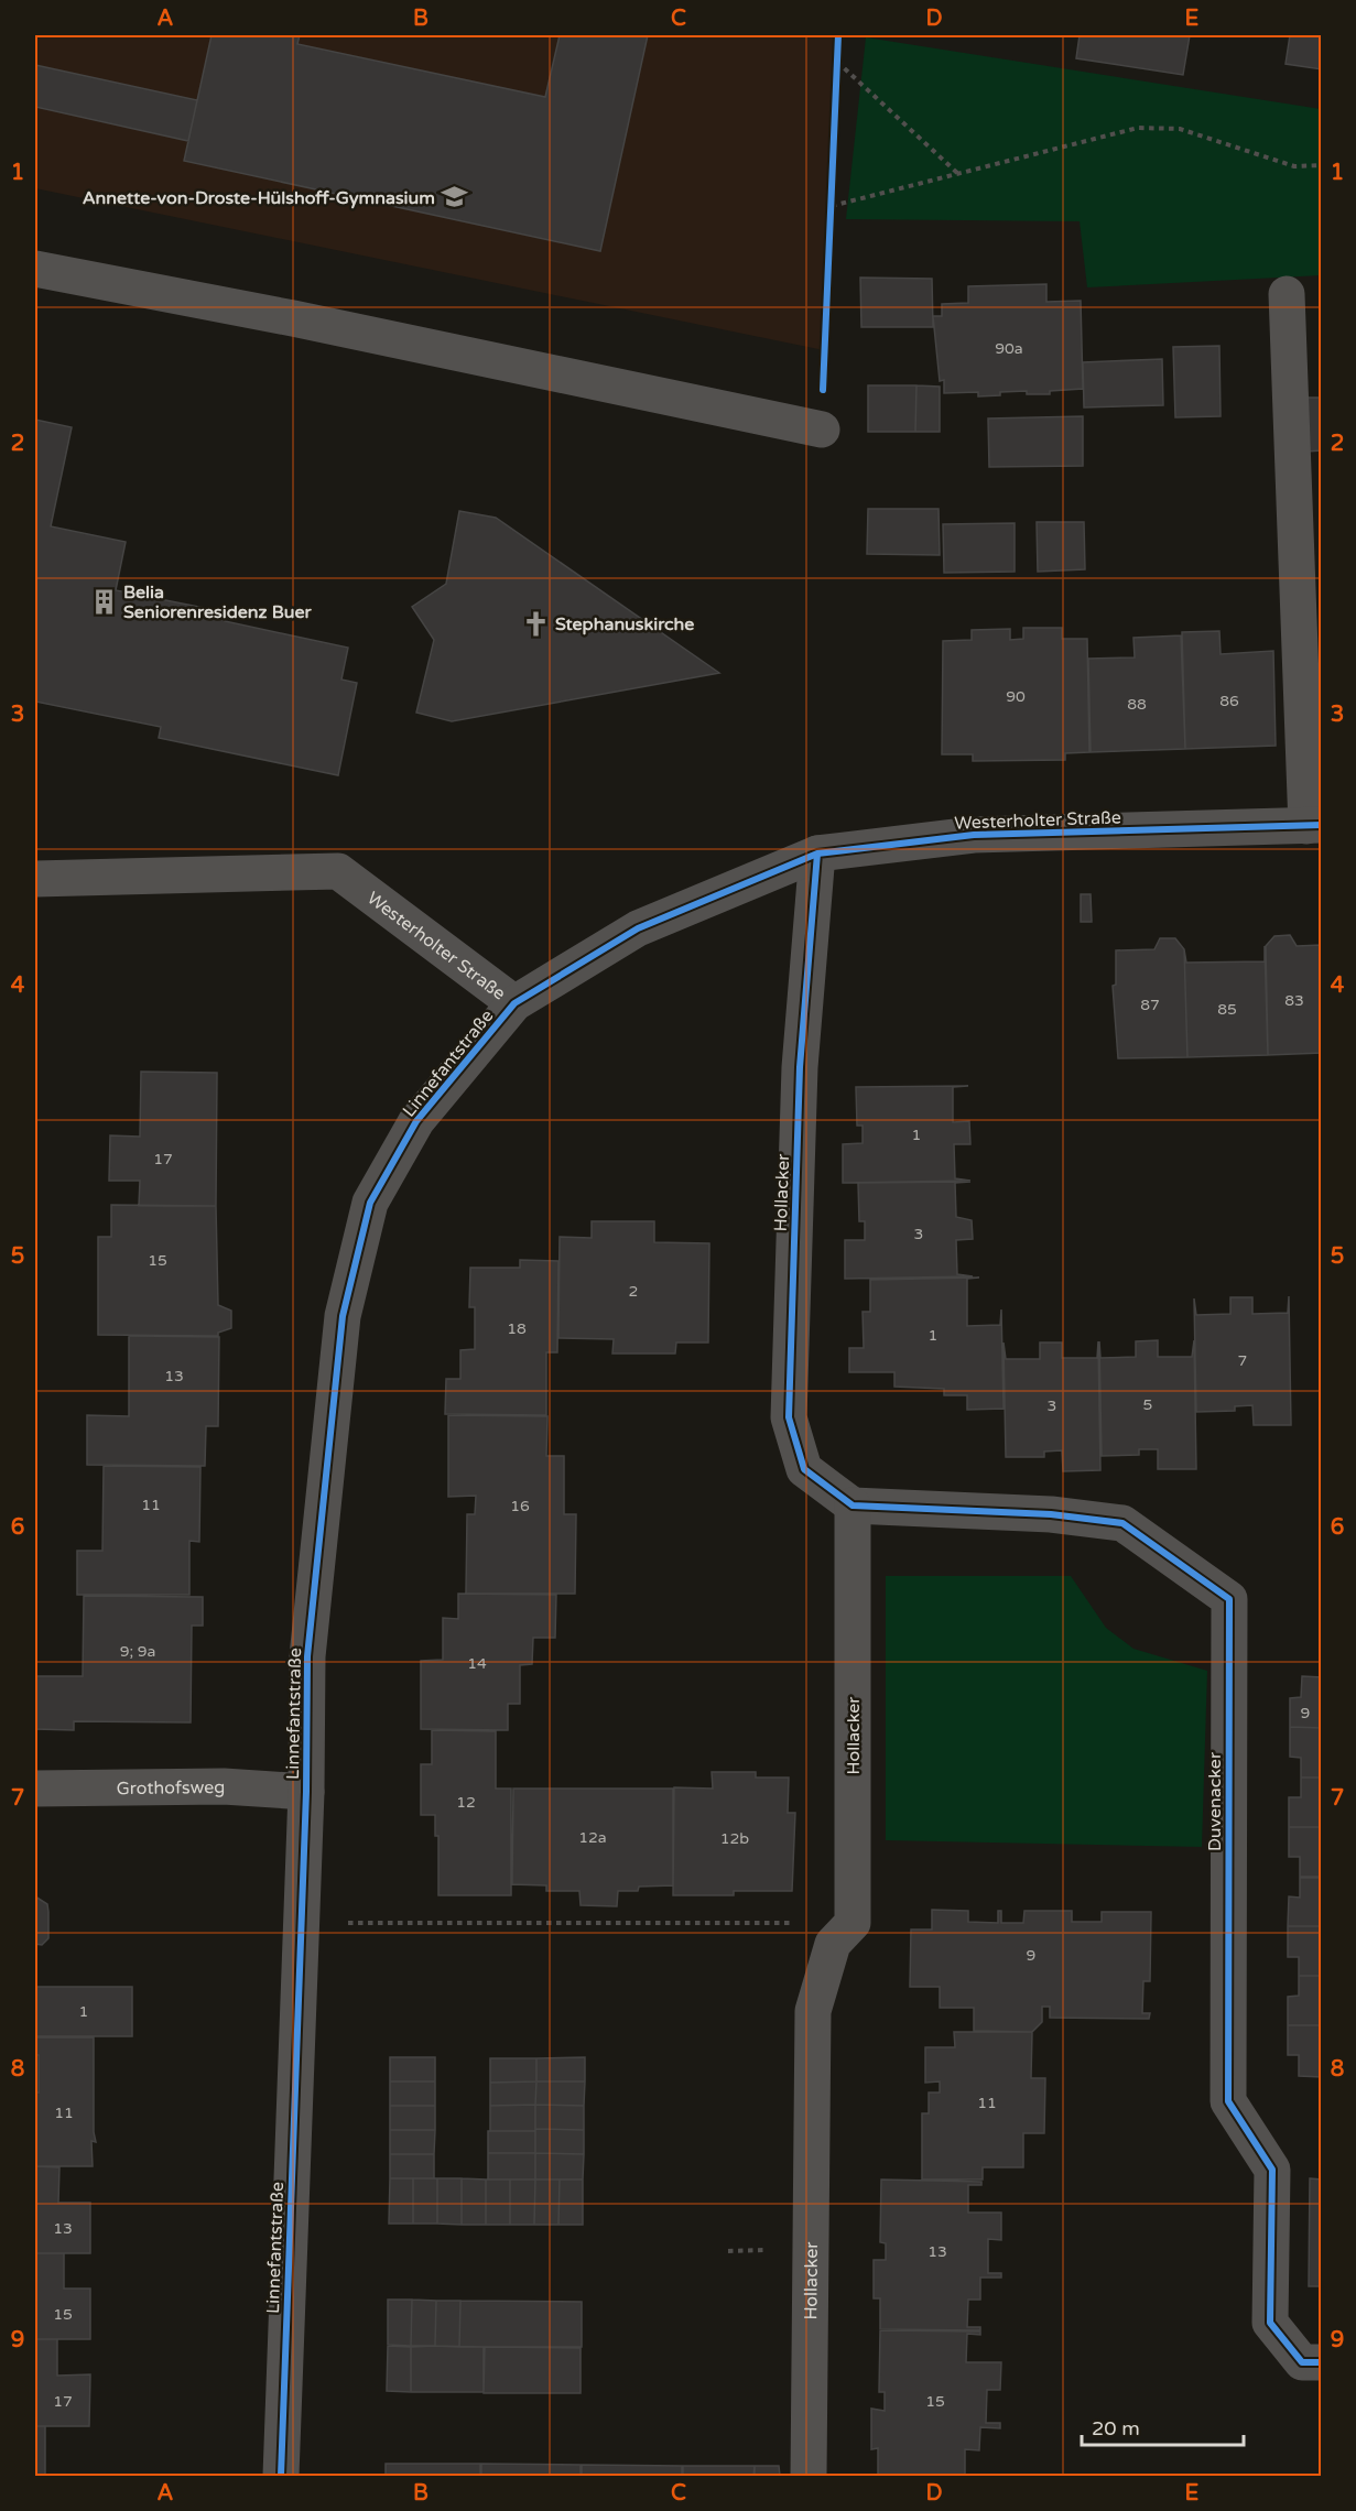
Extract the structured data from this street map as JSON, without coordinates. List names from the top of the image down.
{
  "streets": {
    "street": [
      "Westerholter Straße",
      "Linnefantstraße",
      "Hollacker",
      "Grothofsweg",
      "Duvenacker"
    ]
  },
  "crossings": [
    ["Westerholter Straße", "Linnefantstraße"],
    ["Westerholter Straße", "Hollacker"],
    ["Linnefantstraße", "Grothofsweg"],
    ["Hollacker", "Duvenacker"]
  ],
  "places": {
    "school or university": ["Annette-von-Droste-Hülshoff-Gymnasium"],
    "building": ["Belia Seniorenresidenz Buer"],
    "church": ["Stephanuskirche"]
  },
  "house_numbers": [
    "90a",
    "90",
    "86",
    "88",
    "83",
    "87",
    "85",
    "1",
    "17",
    "3",
    "15",
    "2",
    "18",
    "1",
    "7",
    "13",
    "5",
    "3",
    "11",
    "16",
    "9; 9a",
    "14",
    "9",
    "12",
    "12a",
    "12b",
    "9",
    "1",
    "11",
    "11",
    "13",
    "13",
    "15",
    "17",
    "15"
  ],
  "scale_bar": "20 m",
  "grid": {
    "columns": [
      "A",
      "B",
      "C",
      "D",
      "E"
    ],
    "rows": [
      "1",
      "2",
      "3",
      "4",
      "5",
      "6",
      "7",
      "8",
      "9"
    ]
  }
}
